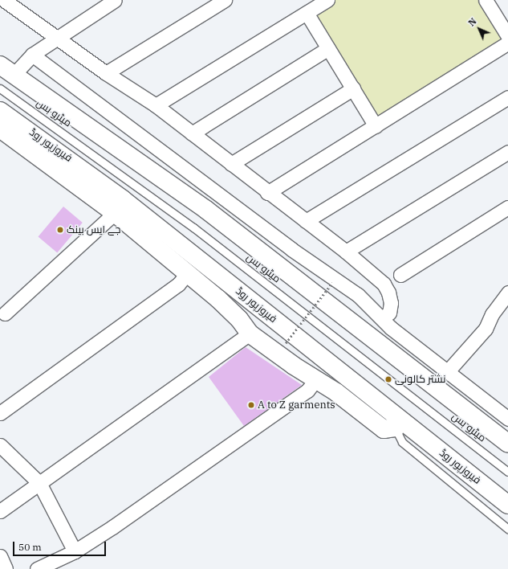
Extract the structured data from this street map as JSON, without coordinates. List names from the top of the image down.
{
  "streets": {
    "main road": ["فیروزپور روڈ"],
    "lane": ["میٹرو بس"]
  },
  "places": ["جے ایس بینک", "نشتر کالونی", "A to Z garments"],
  "scale_bar": "50 m",
  "north": "top left"
}
